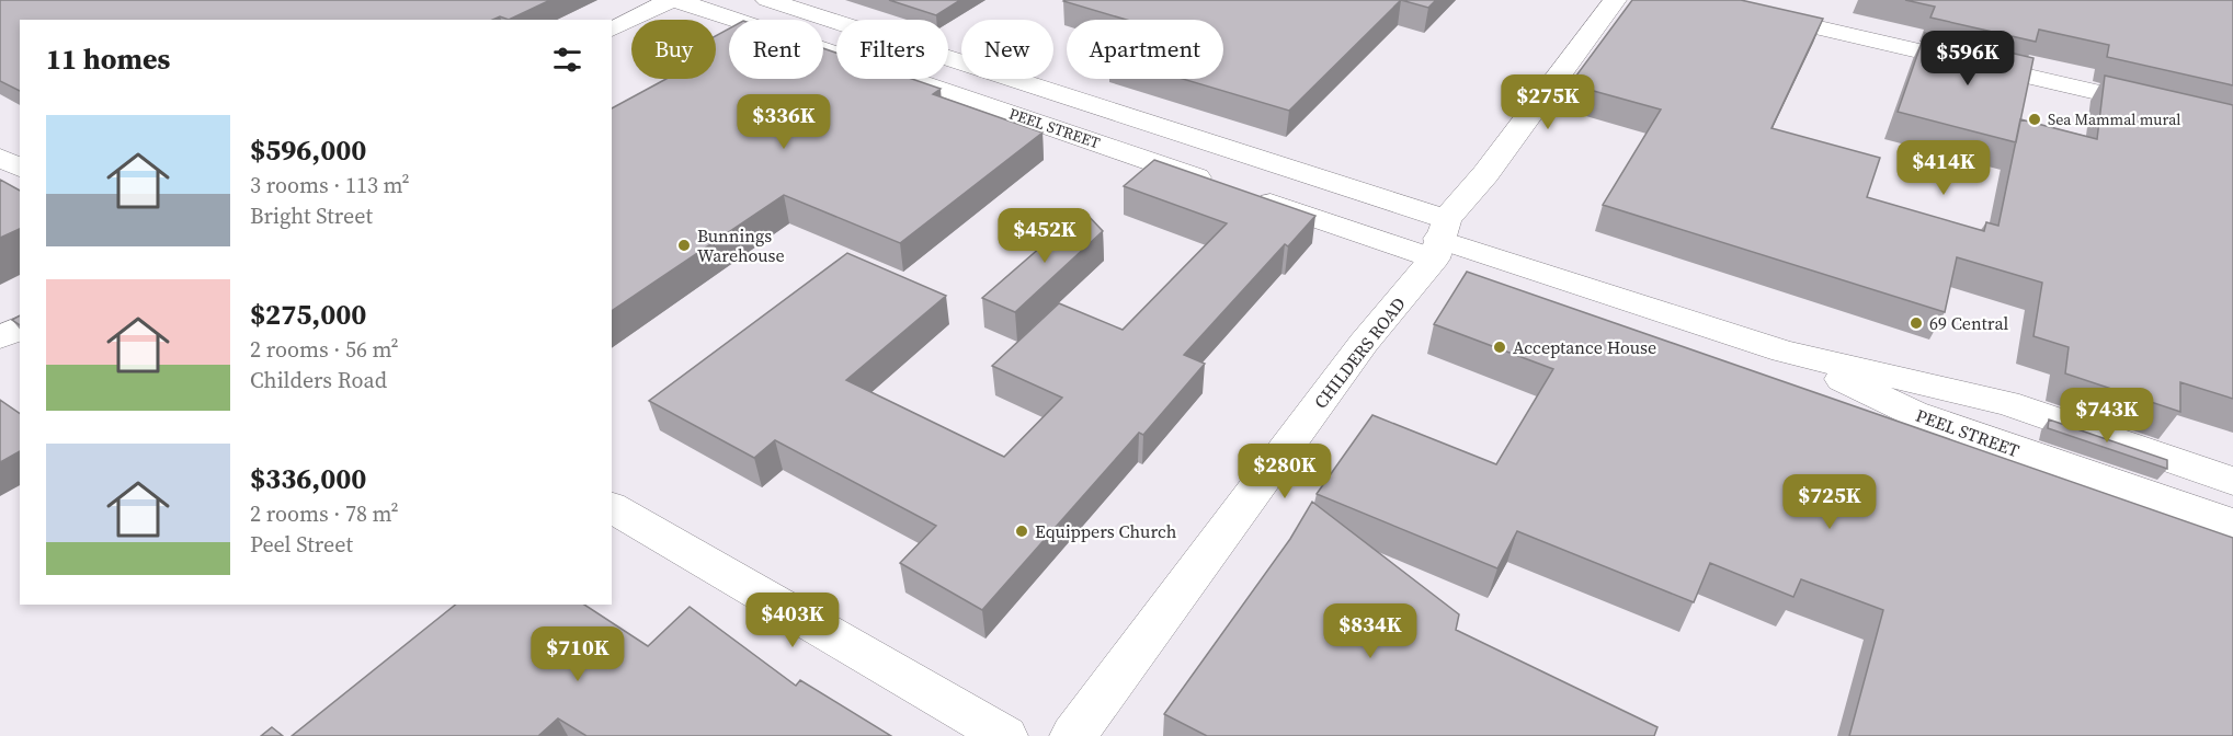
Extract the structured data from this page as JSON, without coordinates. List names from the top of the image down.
{
  "streets": {
    "street": ["PEEL STREET", "CHILDERS ROAD"]
  },
  "crossings": [
    ["PEEL STREET", "CHILDERS ROAD"]
  ],
  "places": [
    "Sea Mammal mural",
    "Bunnings Warehouse",
    "69 Central",
    "Acceptance House",
    "Equippers Church"
  ],
  "page": {
    "chip": [
      "Buy",
      "Rent",
      "Filters",
      "New",
      "Apartment"
    ],
    "heading": "11 homes",
    "price": [
      "$596K",
      "$275K",
      "$336K",
      "$414K",
      "$452K",
      "$743K",
      "$280K",
      "$725K",
      "$403K",
      "$834K",
      "$710K"
    ],
    "list": [
      {
        "name": "$596,000",
        "note": "3 rooms · 113 m² · Bright Street"
      },
      {
        "name": "$275,000",
        "note": "2 rooms · 56 m² · Childers Road"
      },
      {
        "name": "$336,000",
        "note": "2 rooms · 78 m² · Peel Street"
      }
    ]
  }
}
